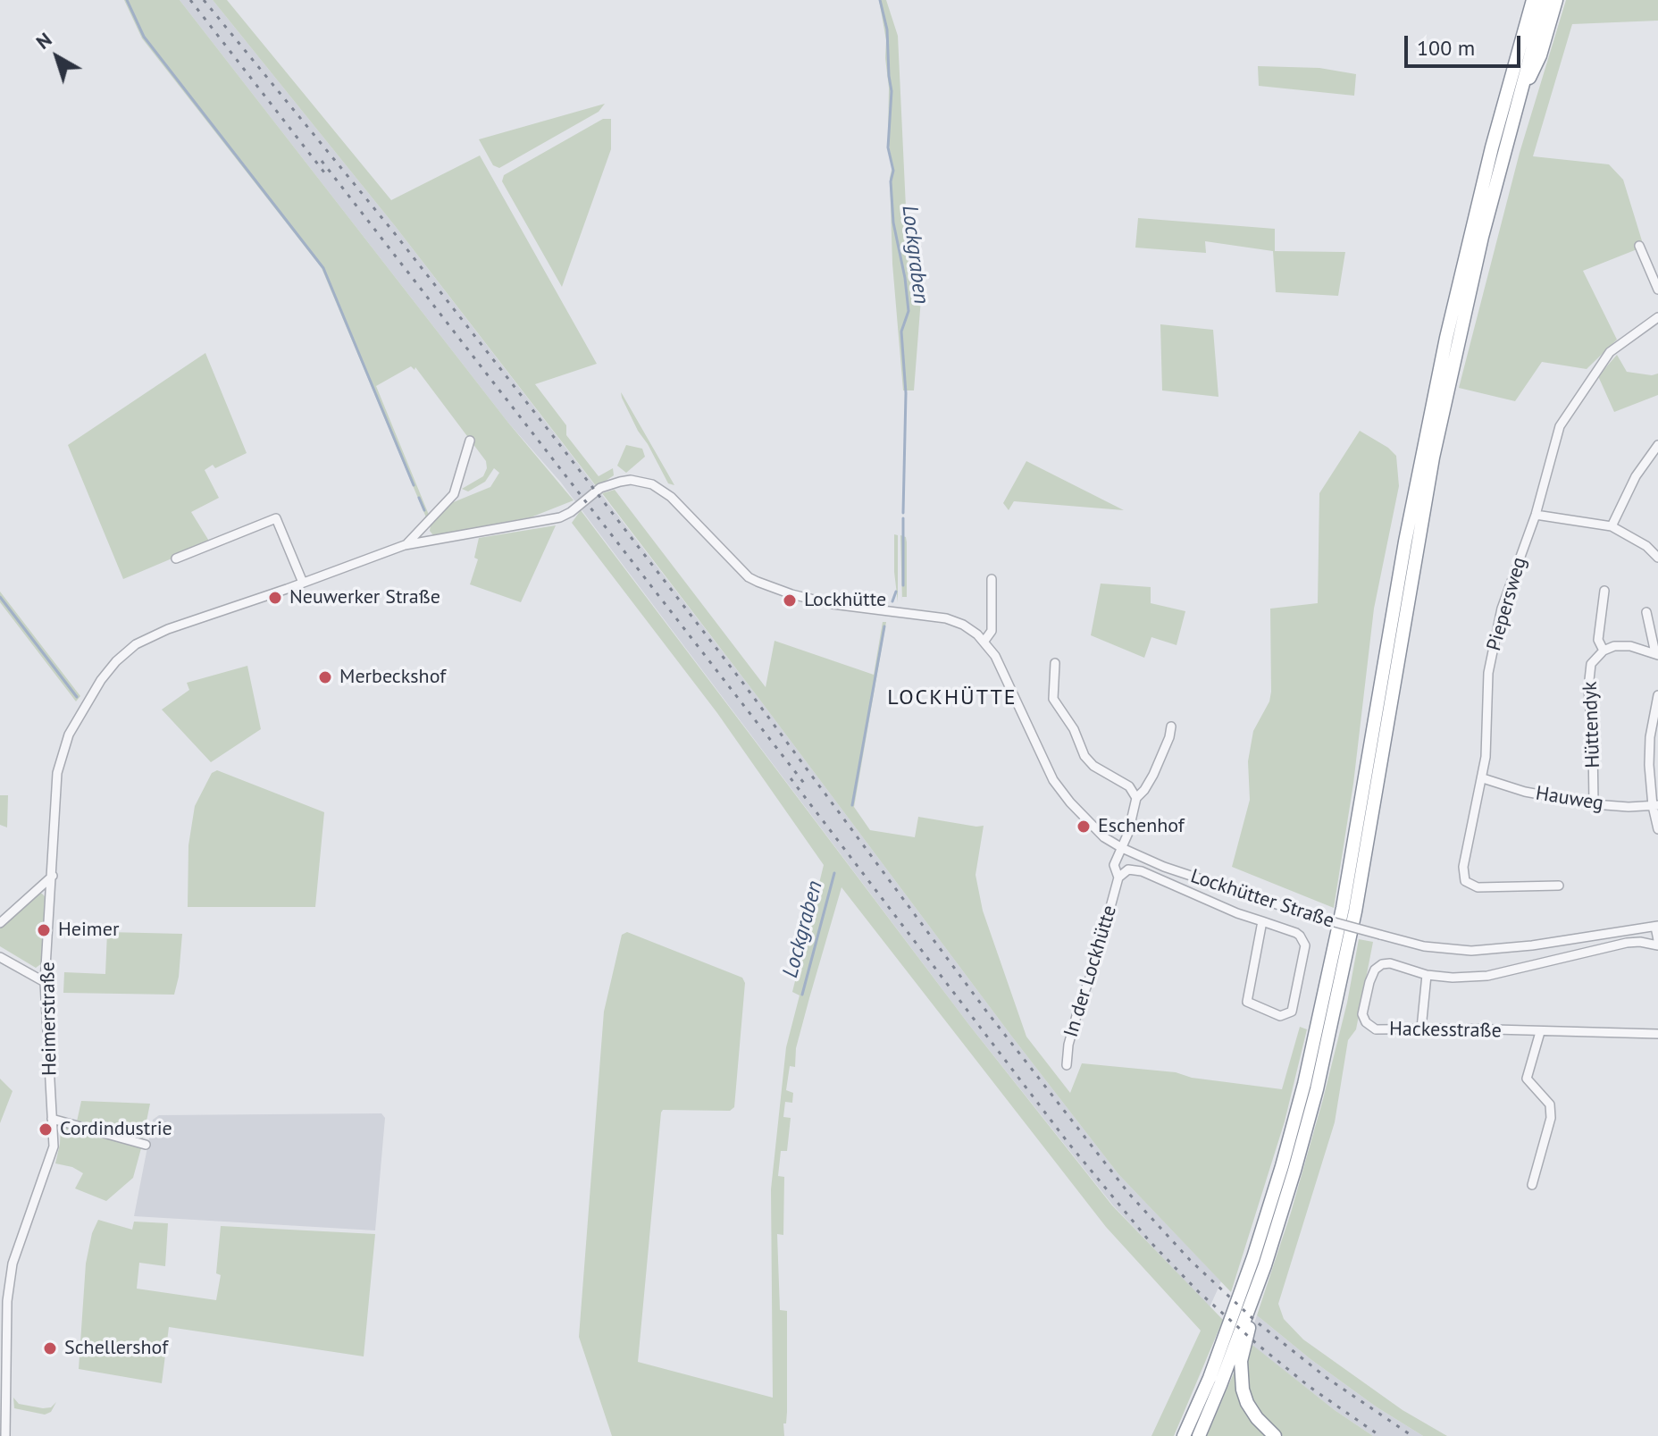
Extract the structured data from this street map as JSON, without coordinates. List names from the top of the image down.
{
  "streets": {
    "street": [
      "Piepersweg",
      "Hüttendyk",
      "Hauweg",
      "Lockhütter Straße",
      "In der Lockhütte",
      "Heimerstraße",
      "Hackesstraße"
    ]
  },
  "crossings": [
    ["Piepersweg", "Hauweg"],
    ["Hüttendyk", "Hauweg"],
    ["Lockhütter Straße", "In der Lockhütte"]
  ],
  "districts": ["LOCKHÜTTE"],
  "water": ["Lockgraben"],
  "places": [
    "Neuwerker Straße",
    "Lockhütte",
    "Merbeckshof",
    "Eschenhof",
    "Heimer",
    "Cordindustrie",
    "Schellershof"
  ],
  "scale_bar": "100 m",
  "north": "top left"
}
